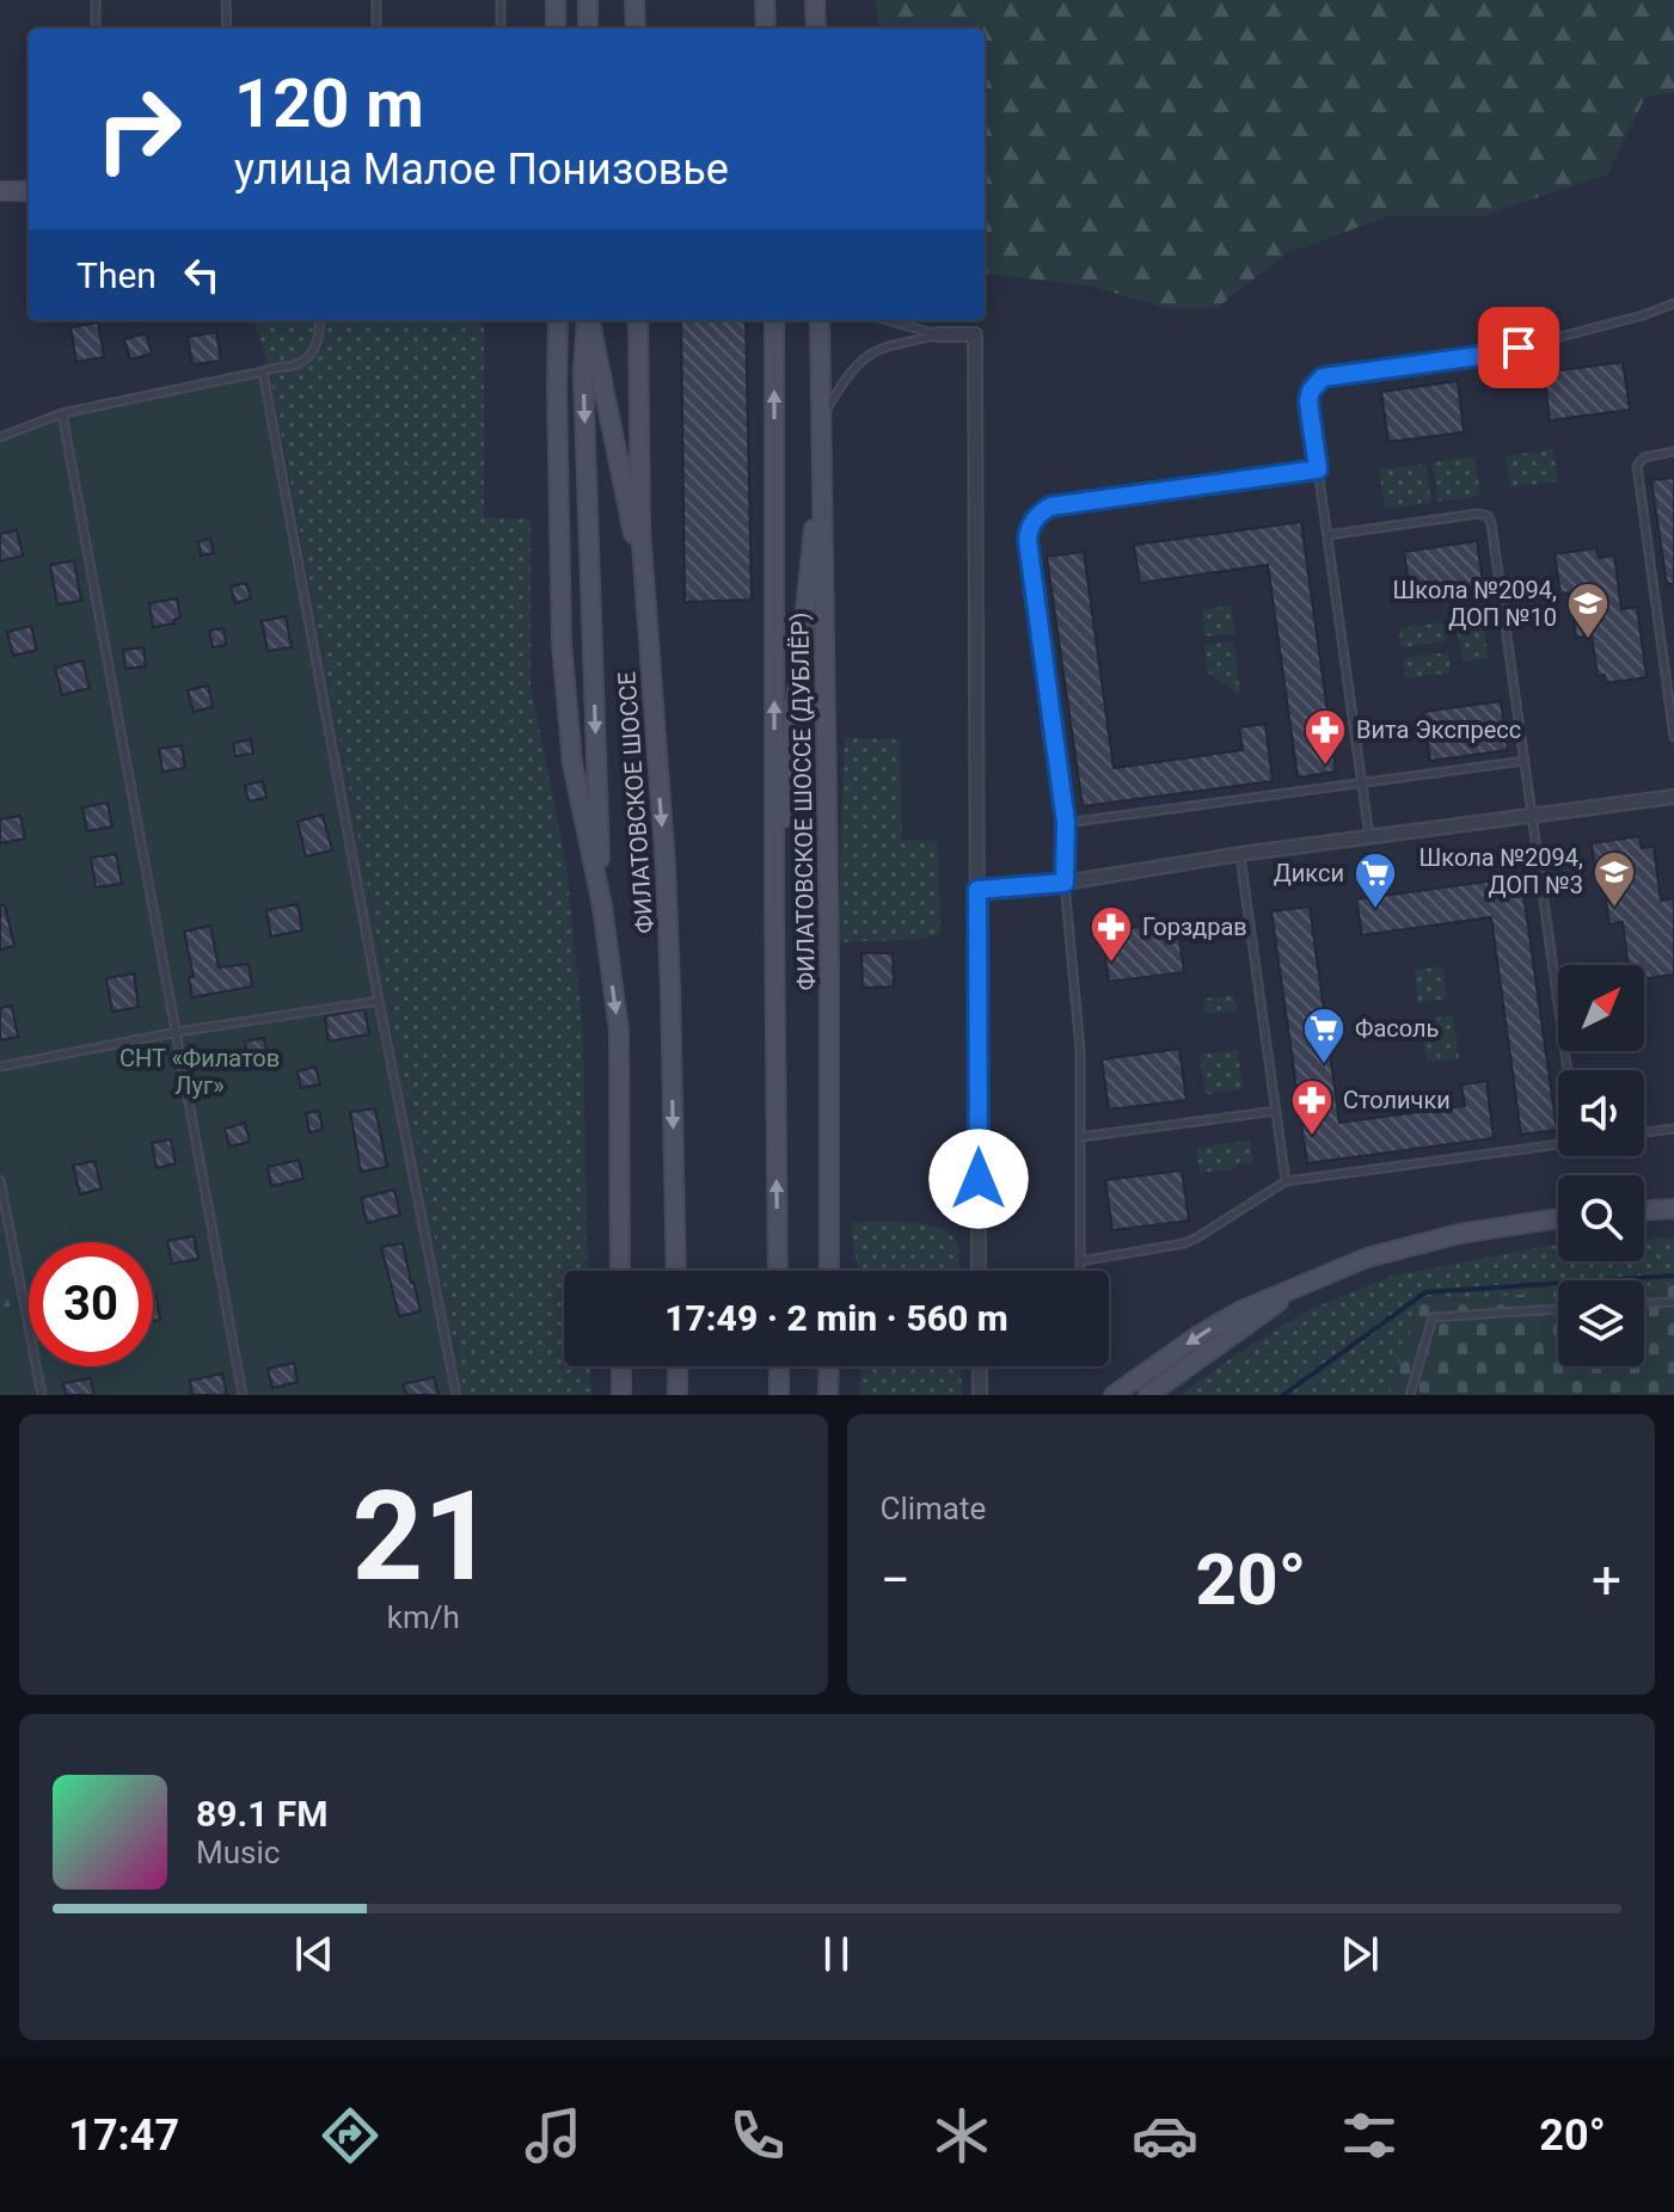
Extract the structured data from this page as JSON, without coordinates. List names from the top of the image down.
{
  "streets": {
    "street": ["ФИЛАТОВСКОЕ ШОССЕ (ДУБЛЁР)", "ФИЛАТОВСКОЕ ШОССЕ"]
  },
  "parks": ["СНТ «Филатов Луг»"],
  "places": {
    "school or university": ["Школа №2094, ДОП №10", "Школа №2094, ДОП №3"],
    "pharmacy": ["Вита Экспресс", "Горздрав", "Столички"],
    "supermarket": ["Дикси", "Фасоль"]
  },
  "north": "top right",
  "page": {
    "turn": ["120 m", "улица Малое Понизовье"],
    "then": "Then",
    "limit": "30",
    "trip": "17:49 · 2 min · 560 m",
    "tile": [
      ["21", "km/h"],
      "Climate"
    ],
    "heat": ["−", "20°", "+"],
    "song": ["89.1 FM", "Music"],
    "tabs": ["17:47", "20°"]
  }
}
